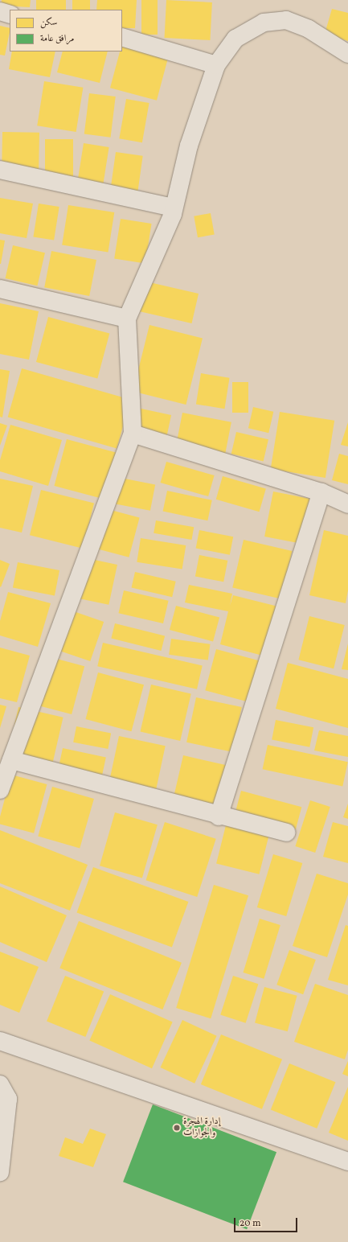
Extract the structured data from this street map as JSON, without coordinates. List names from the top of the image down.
{
  "places": ["إدارة الهجرة والجوازات"],
  "legend": ["سكن", "مرافق عامة"],
  "scale_bar": "20 m"
}
